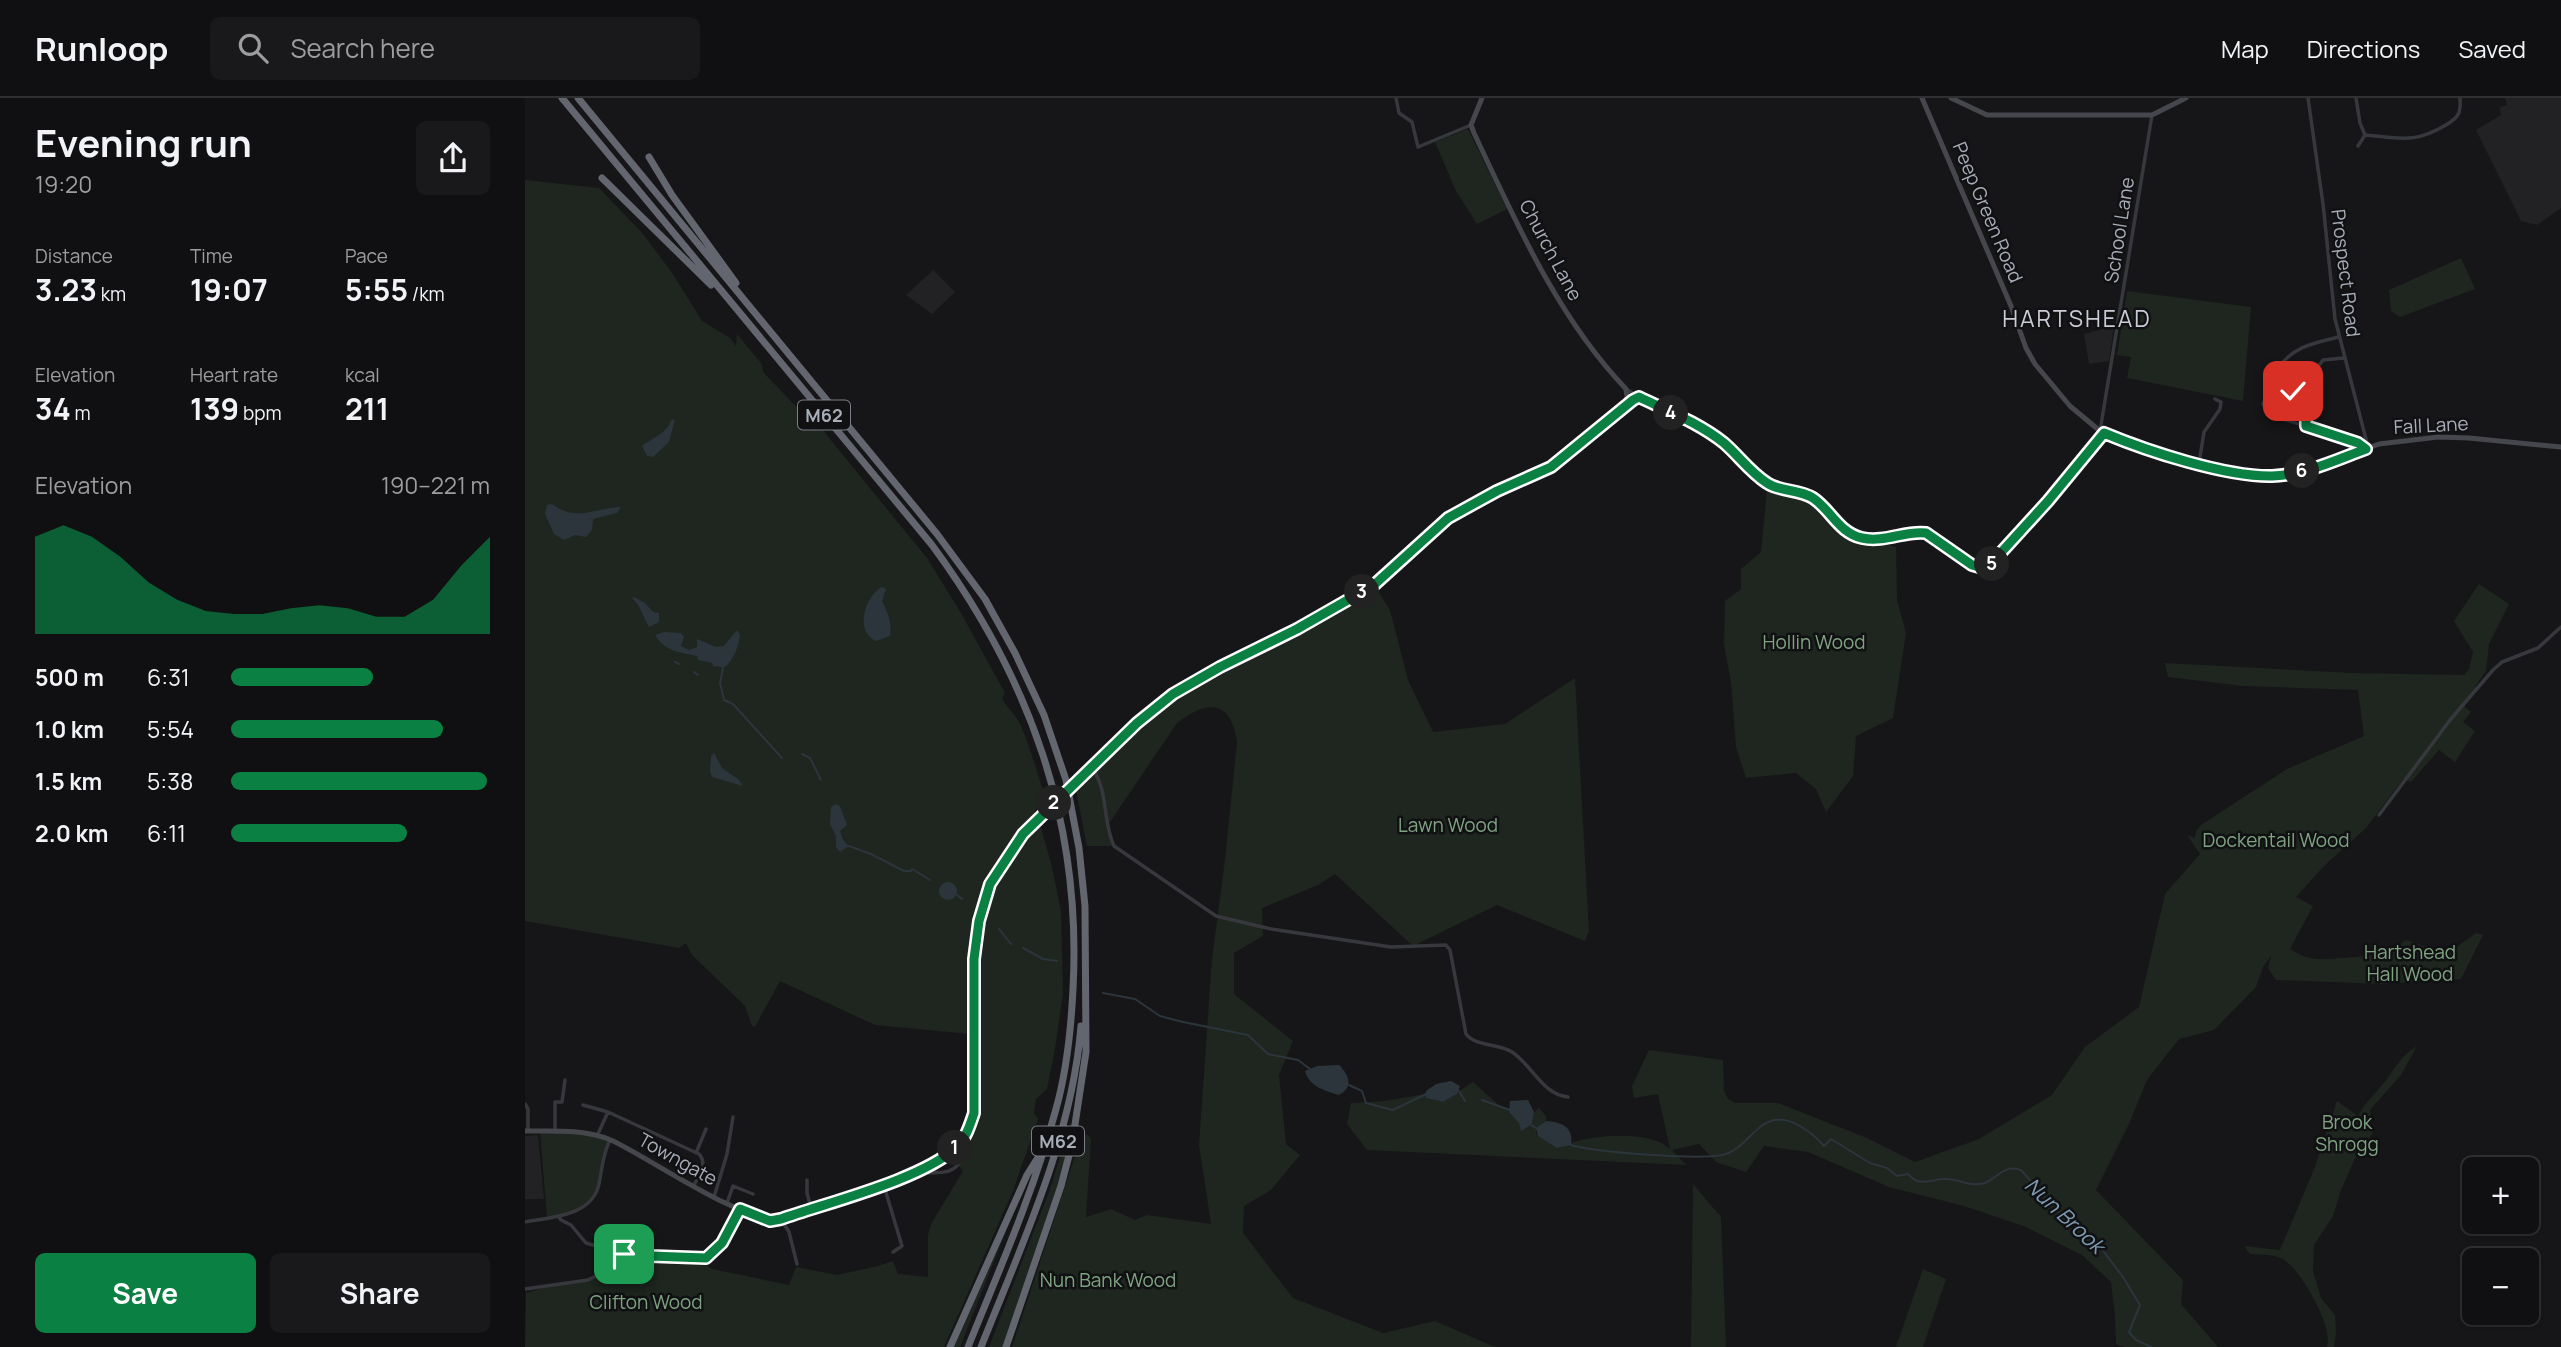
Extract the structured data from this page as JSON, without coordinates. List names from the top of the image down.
{
  "streets": {
    "highway": ["M62"],
    "street": [
      "Peep Green Road",
      "School Lane",
      "Church Lane",
      "Prospect Road",
      "Fall Lane",
      "Towngate"
    ]
  },
  "crossings": [
    ["Peep Green Road", "School Lane"],
    ["Peep Green Road", "Fall Lane"],
    ["School Lane", "Fall Lane"],
    ["Prospect Road", "Fall Lane"]
  ],
  "districts": ["HARTSHEAD"],
  "water": ["Nun Brook"],
  "parks": [
    "Hollin Wood",
    "Lawn Wood",
    "Dockentail Wood",
    "Hartshead Hall Wood",
    "Brook Shrogg",
    "Nun Bank Wood",
    "Clifton Wood"
  ],
  "page": {
    "header": "Runloop",
    "search": "Search here",
    "nav": ["Map", "Directions", "Saved"],
    "heading": ["Evening run", "19:20"],
    "stats": [
      ["Distance", "3.23 km"],
      ["Time", "19:07"],
      ["Pace", "5:55 /km"],
      ["Elevation", "34 m"],
      ["Heart rate", "139 bpm"],
      ["kcal", "211"]
    ],
    "pins": [
      "4",
      "6",
      "5",
      "3",
      "2",
      "1"
    ],
    "chart": ["Elevation", "190–221 m"],
    "list": [
      {
        "name": "500 m",
        "note": "6:31"
      },
      {
        "name": "1.0 km",
        "note": "5:54"
      },
      {
        "name": "1.5 km",
        "note": "5:38"
      },
      {
        "name": "2.0 km",
        "note": "6:11"
      }
    ],
    "map_buttons": ["+", "−"],
    "buttons": ["Save", "Share"]
  }
}
